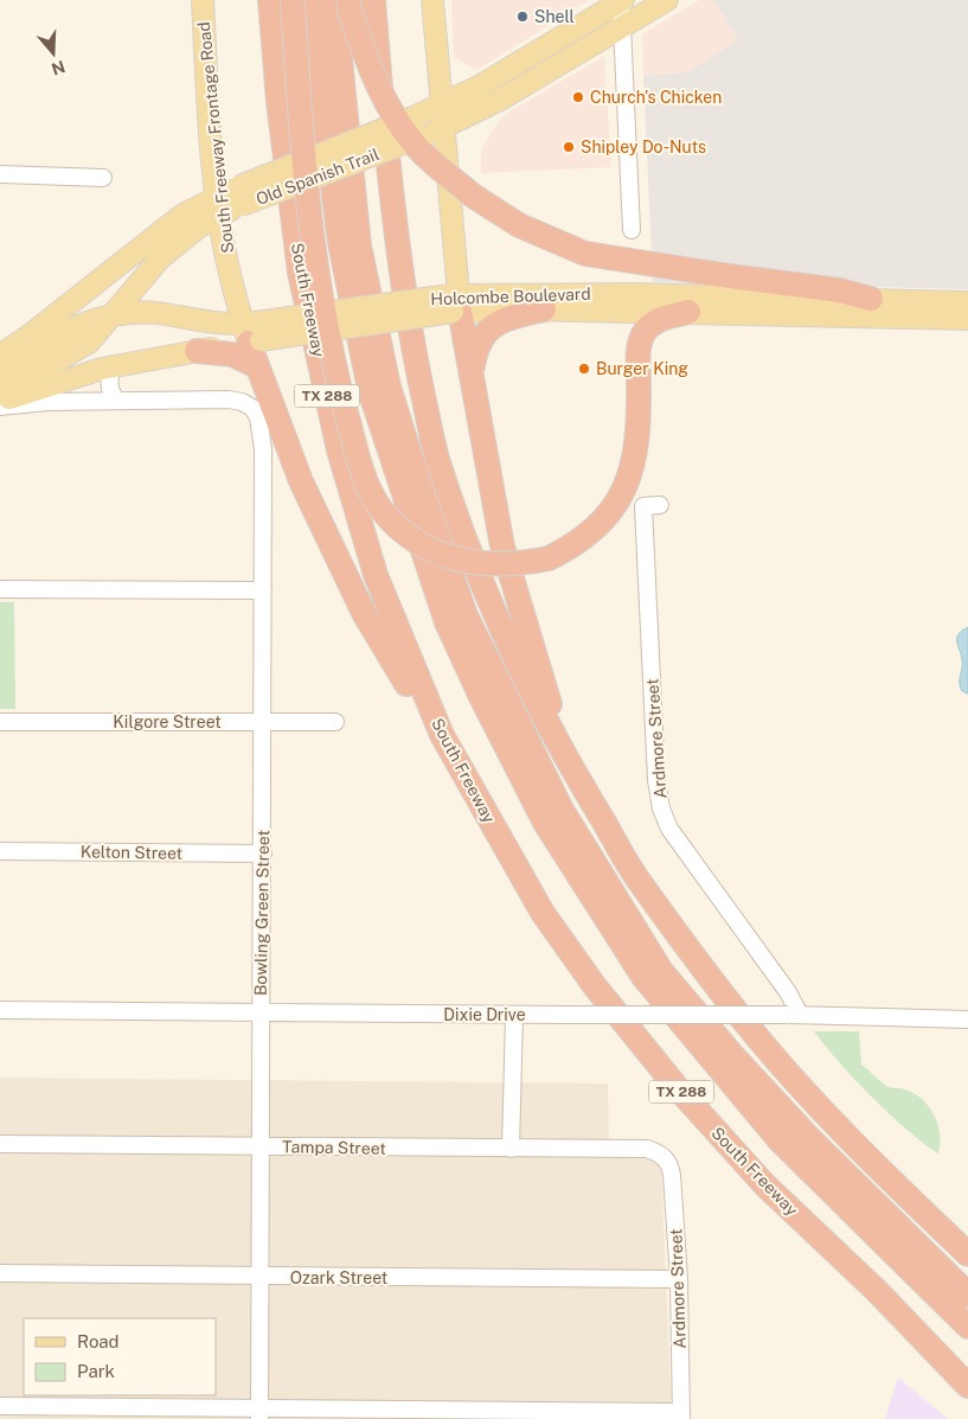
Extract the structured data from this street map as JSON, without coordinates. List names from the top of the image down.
{
  "streets": {
    "highway": ["South Freeway", "TX 288"],
    "main road": ["South Freeway Frontage Road", "Old Spanish Trail", "Holcombe Boulevard"],
    "street": [
      "Kilgore Street",
      "Ardmore Street",
      "Kelton Street",
      "Bowling Green Street",
      "Dixie Drive",
      "Tampa Street",
      "Ozark Street"
    ]
  },
  "crossings": [
    ["South Freeway Frontage Road", "Old Spanish Trail"],
    ["South Freeway Frontage Road", "Holcombe Boulevard"],
    ["Old Spanish Trail", "Holcombe Boulevard"],
    ["Kilgore Street", "Bowling Green Street"],
    ["Ardmore Street", "Dixie Drive"],
    ["Ardmore Street", "Tampa Street"],
    ["Ardmore Street", "Ozark Street"],
    ["Kelton Street", "Bowling Green Street"],
    ["Bowling Green Street", "Dixie Drive"],
    ["Bowling Green Street", "Tampa Street"],
    ["Bowling Green Street", "Ozark Street"]
  ],
  "places": [
    "Shell",
    "Church's Chicken",
    "Shipley Do-Nuts",
    "Burger King"
  ],
  "legend": ["Road", "Park"],
  "north": "bottom"
}
